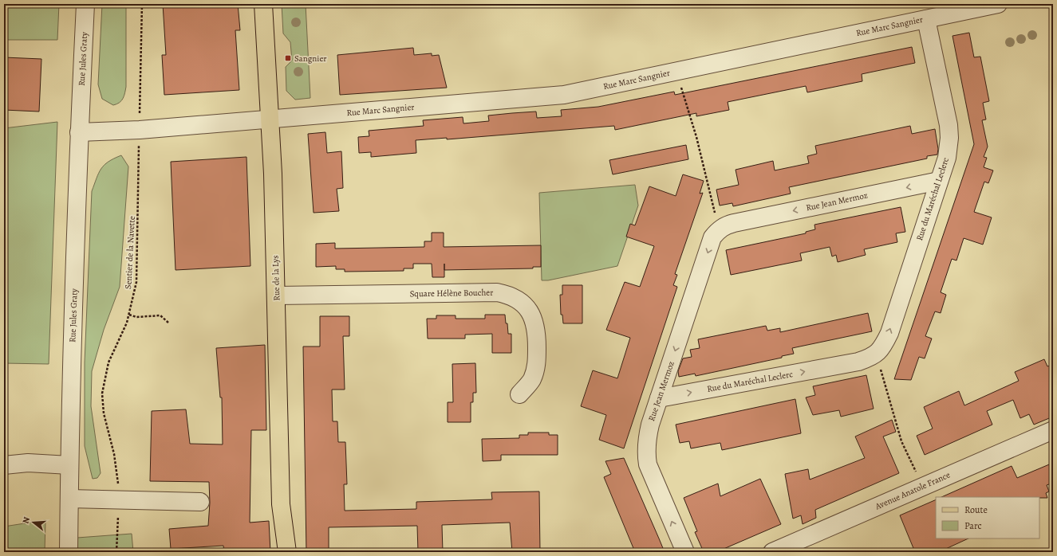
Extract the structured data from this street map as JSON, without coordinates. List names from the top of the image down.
{
  "streets": {
    "main road": ["Rue de la Lys"],
    "street": [
      "Rue Marc Sangnier",
      "Rue Jules Graty",
      "Rue du Maréchal Leclerc",
      "Rue Jean Mermoz",
      "Square Hélène Boucher",
      "Avenue Anatole France"
    ],
    "path": ["Sentier de la Navette"]
  },
  "crossings": [
    ["Rue Marc Sangnier", "Rue du Maréchal Leclerc"],
    ["Rue Marc Sangnier", "Rue de la Lys"],
    ["Rue du Maréchal Leclerc", "Rue Jean Mermoz"],
    ["Rue de la Lys", "Square Hélène Boucher"]
  ],
  "one_way": ["Rue du Maréchal Leclerc"],
  "places": {
    "transit": ["Sangnier"]
  },
  "legend": ["Route", "Parc"],
  "north": "left"
}
